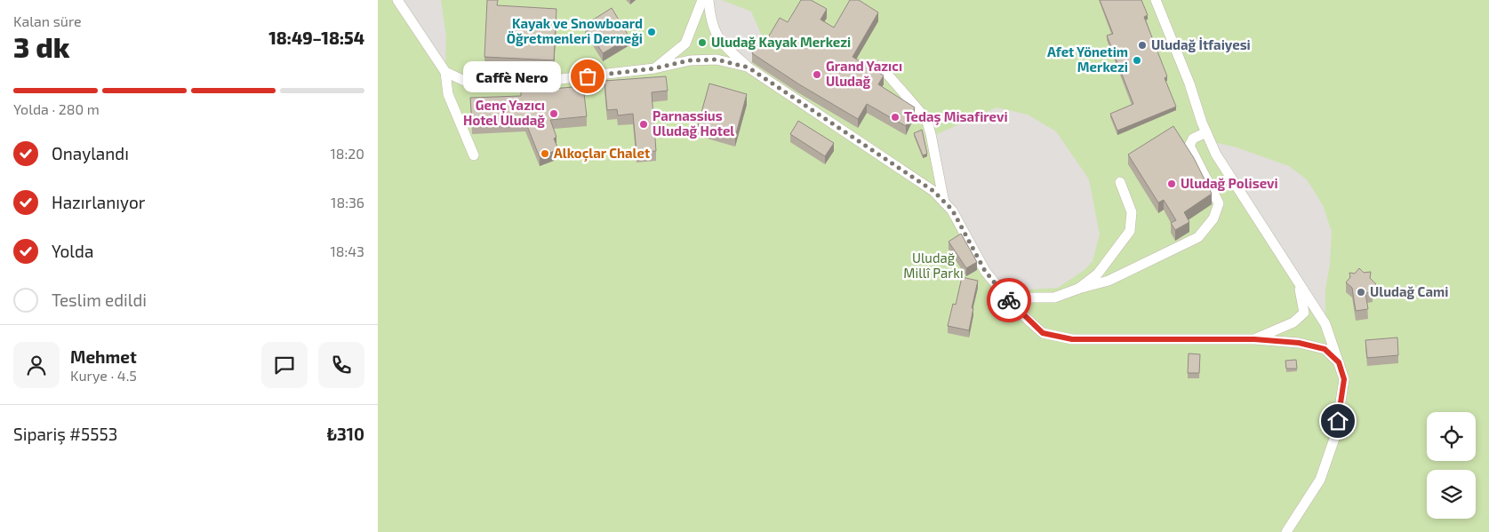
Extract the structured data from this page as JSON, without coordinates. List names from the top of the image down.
{
  "parks": ["Uludağ Millî Parkı"],
  "places": [
    "Kayak ve Snowboard Öğretmenleri Derneği",
    "Uludağ Kayak Merkezi",
    "Uludağ İtfaiyesi",
    "Afet Yönetim Merkezi",
    "Grand Yazıcı Uludağ",
    "Caffè Nero",
    "Genç Yazıcı Hotel Uludağ",
    "Tedaş Misafirevi",
    "Parnassius Uludağ Hotel",
    "Alkoçlar Chalet",
    "Uludağ Polisevi",
    "Uludağ Cami"
  ],
  "page": {
    "heading": ["3 dk", "Kalan süre", "18:49–18:54"],
    "panel": [
      "Mehmet",
      "Kurye · 4.5",
      "Sipariş #5553",
      "₺310"
    ],
    "bubble": "Caffè Nero",
    "bar": "Yolda · 280 m",
    "list": [
      ["Onaylandı", "18:20"],
      ["Hazırlanıyor", "18:36"],
      ["Yolda", "18:43"],
      "Teslim edildi"
    ]
  }
}
